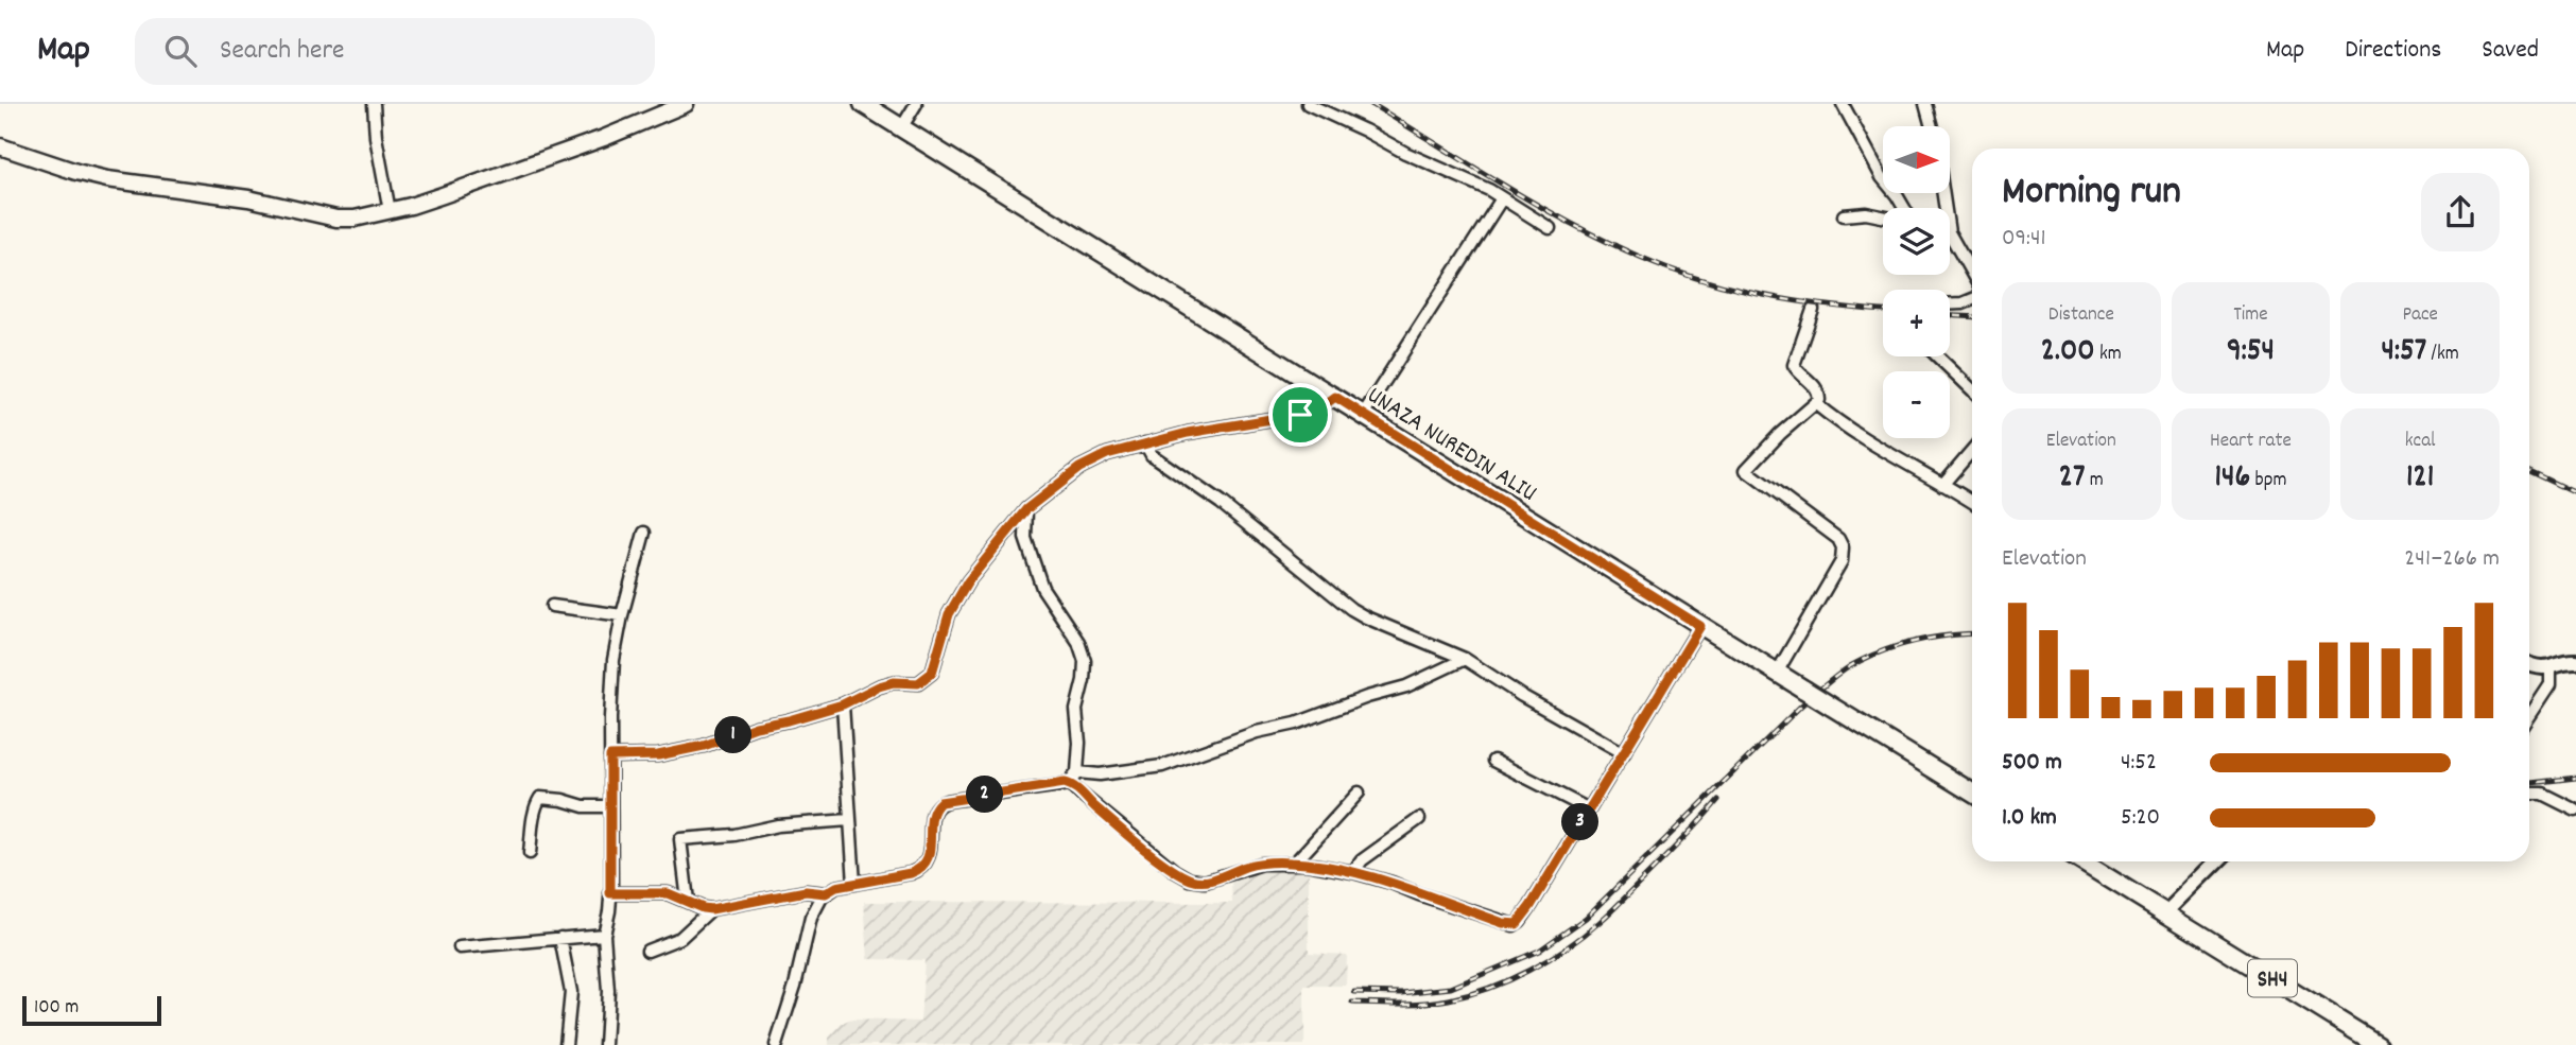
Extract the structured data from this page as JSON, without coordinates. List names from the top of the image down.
{
  "streets": {
    "main road": ["UNAZA NUREDIN ALIU", "SH4"]
  },
  "scale_bar": "100 m",
  "north": "right",
  "page": {
    "header": "Map",
    "search": "Search here",
    "nav": ["Map", "Directions", "Saved"],
    "map_buttons": ["+", "−"],
    "heading": ["Morning run", "09:41"],
    "stats": [
      ["Distance", "2.00 km"],
      ["Time", "9:54"],
      ["Pace", "4:57 /km"],
      ["Elevation", "27 m"],
      ["Heart rate", "146 bpm"],
      ["kcal", "121"]
    ],
    "chart": ["Elevation", "241–266 m"],
    "pins": ["1", "2", "3"],
    "list": [
      {
        "name": "500 m",
        "note": "4:52"
      },
      {
        "name": "1.0 km",
        "note": "5:20"
      }
    ],
    "scale": "100 m"
  }
}
